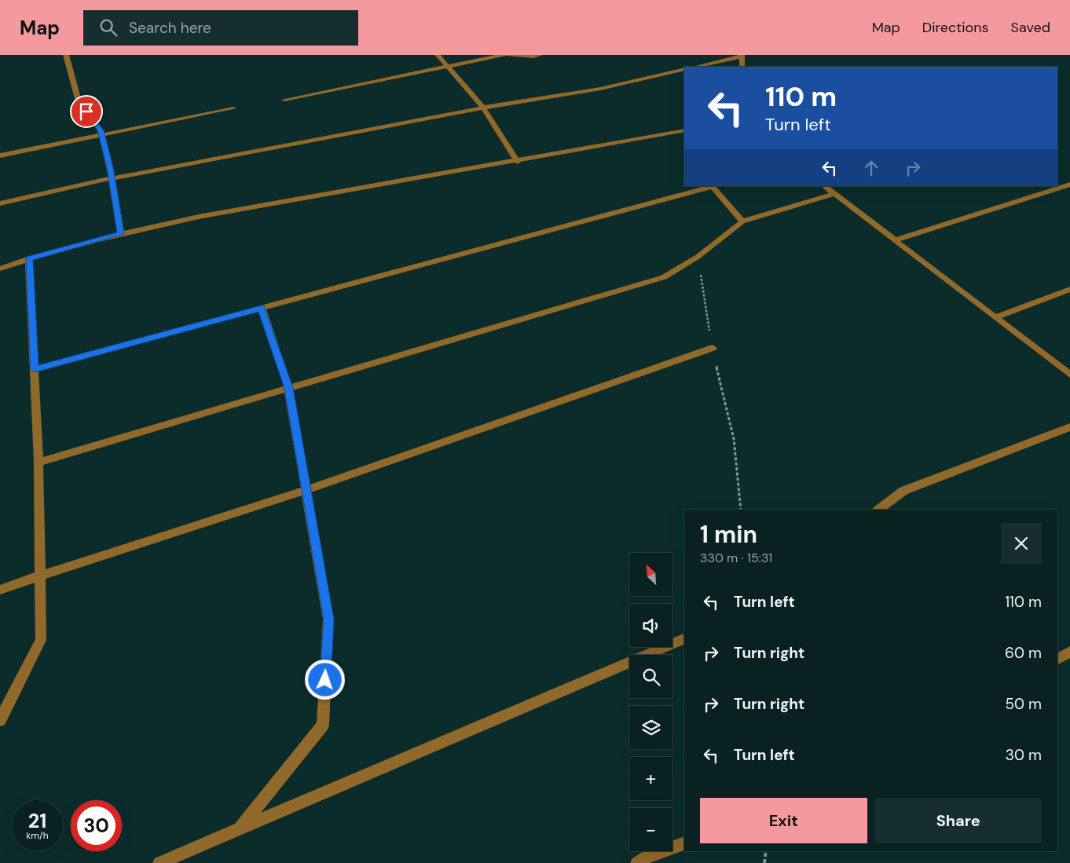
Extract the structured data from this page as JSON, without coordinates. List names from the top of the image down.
{
  "north": "top left",
  "page": {
    "header": "Map",
    "search": "Search here",
    "nav": ["Map", "Directions", "Saved"],
    "turn": ["110 m", "Turn left"],
    "heading": ["1 min", "330 m · 15:31"],
    "map_buttons": ["+", "−"],
    "list": [
      {
        "name": "Turn left",
        "value": "110 m"
      },
      {
        "name": "Turn right",
        "value": "60 m"
      },
      {
        "name": "Turn right",
        "value": "50 m"
      },
      {
        "name": "Turn left",
        "value": "30 m"
      }
    ],
    "buttons": ["Exit", "Share"],
    "speed": "21 km/h",
    "limit": "30"
  }
}
